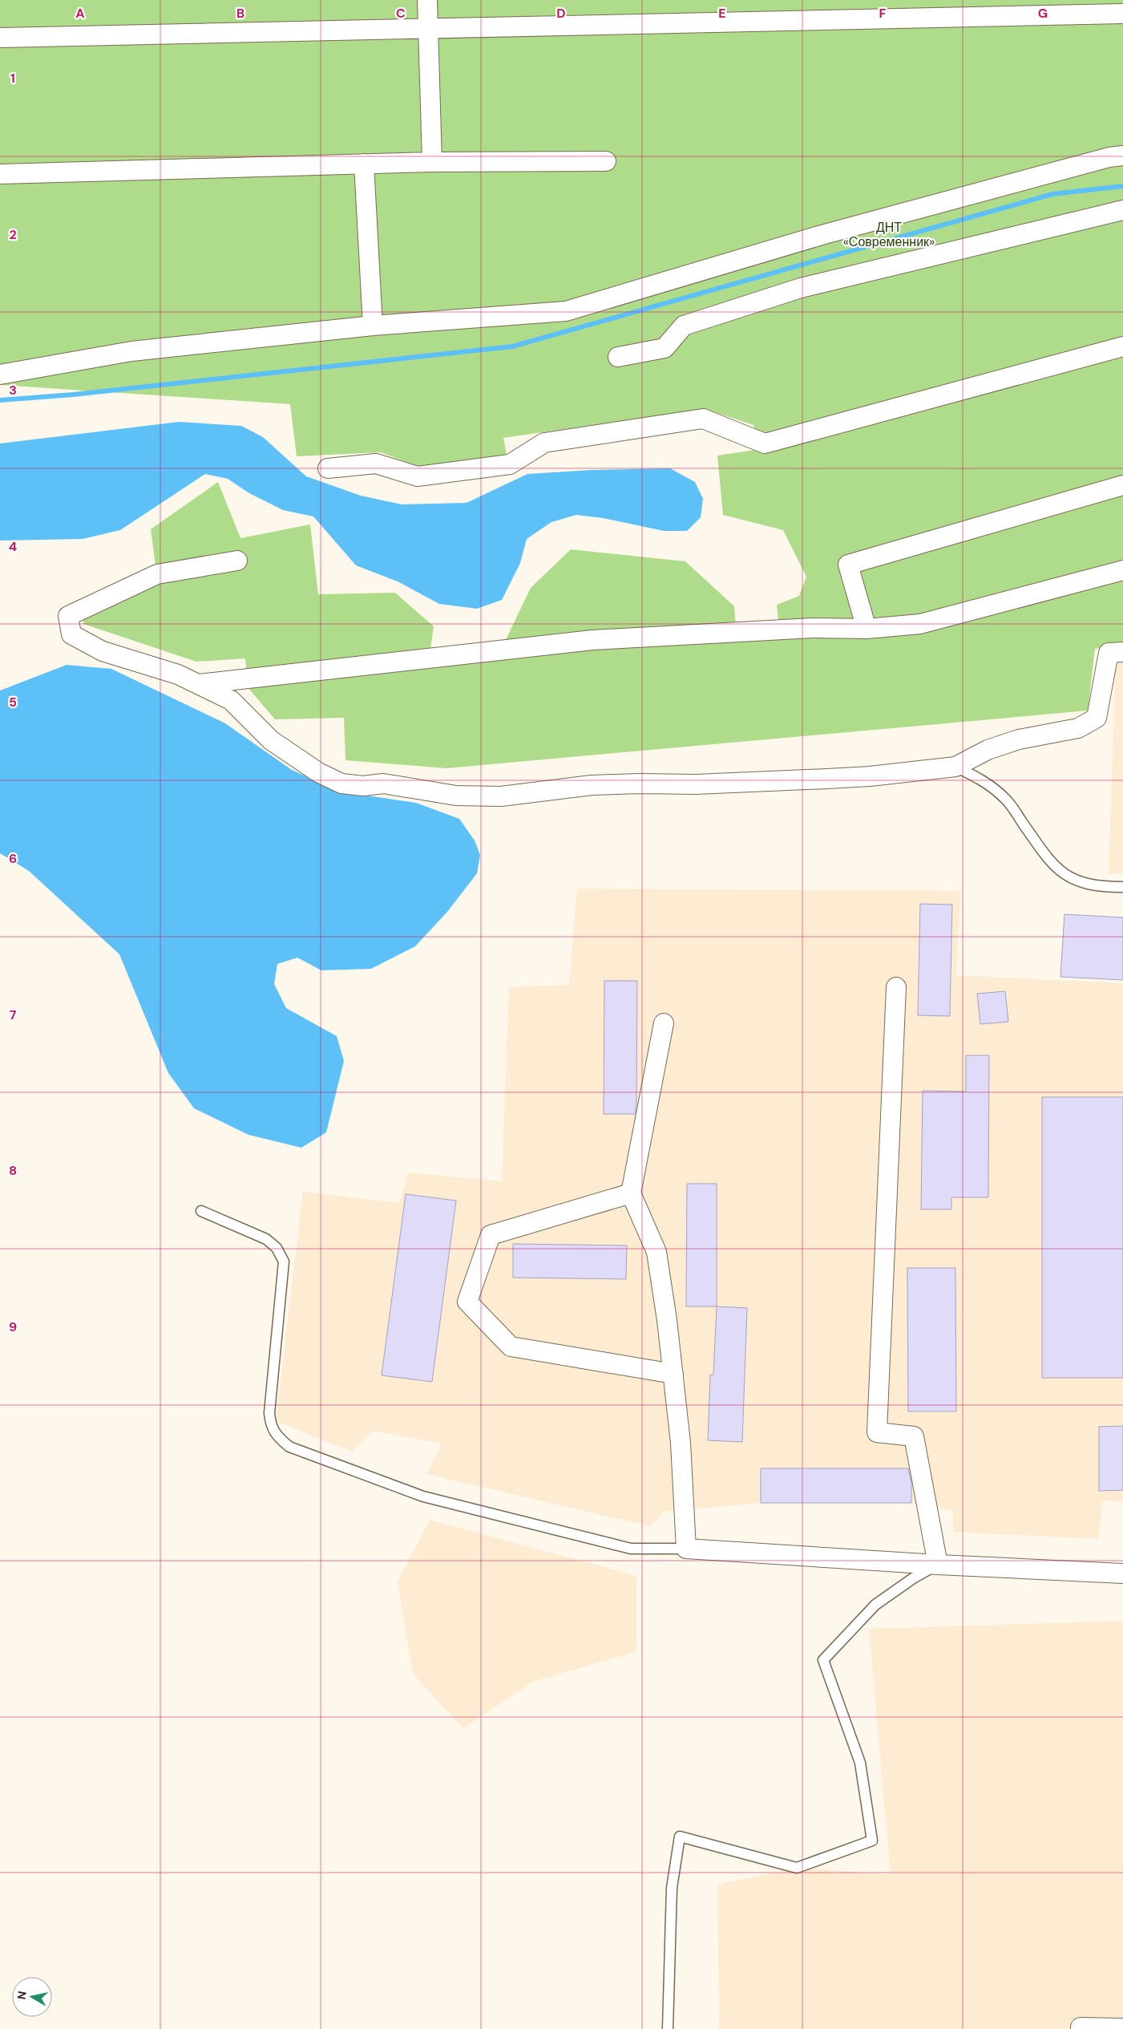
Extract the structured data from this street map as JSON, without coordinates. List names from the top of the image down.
{
  "parks": ["ДНТ «Современник»"],
  "north": "left",
  "grid": {
    "columns": [
      "A",
      "B",
      "C",
      "D",
      "E",
      "F",
      "G"
    ],
    "rows": [
      "1",
      "2",
      "3",
      "4",
      "5",
      "6",
      "7",
      "8",
      "9"
    ]
  }
}
